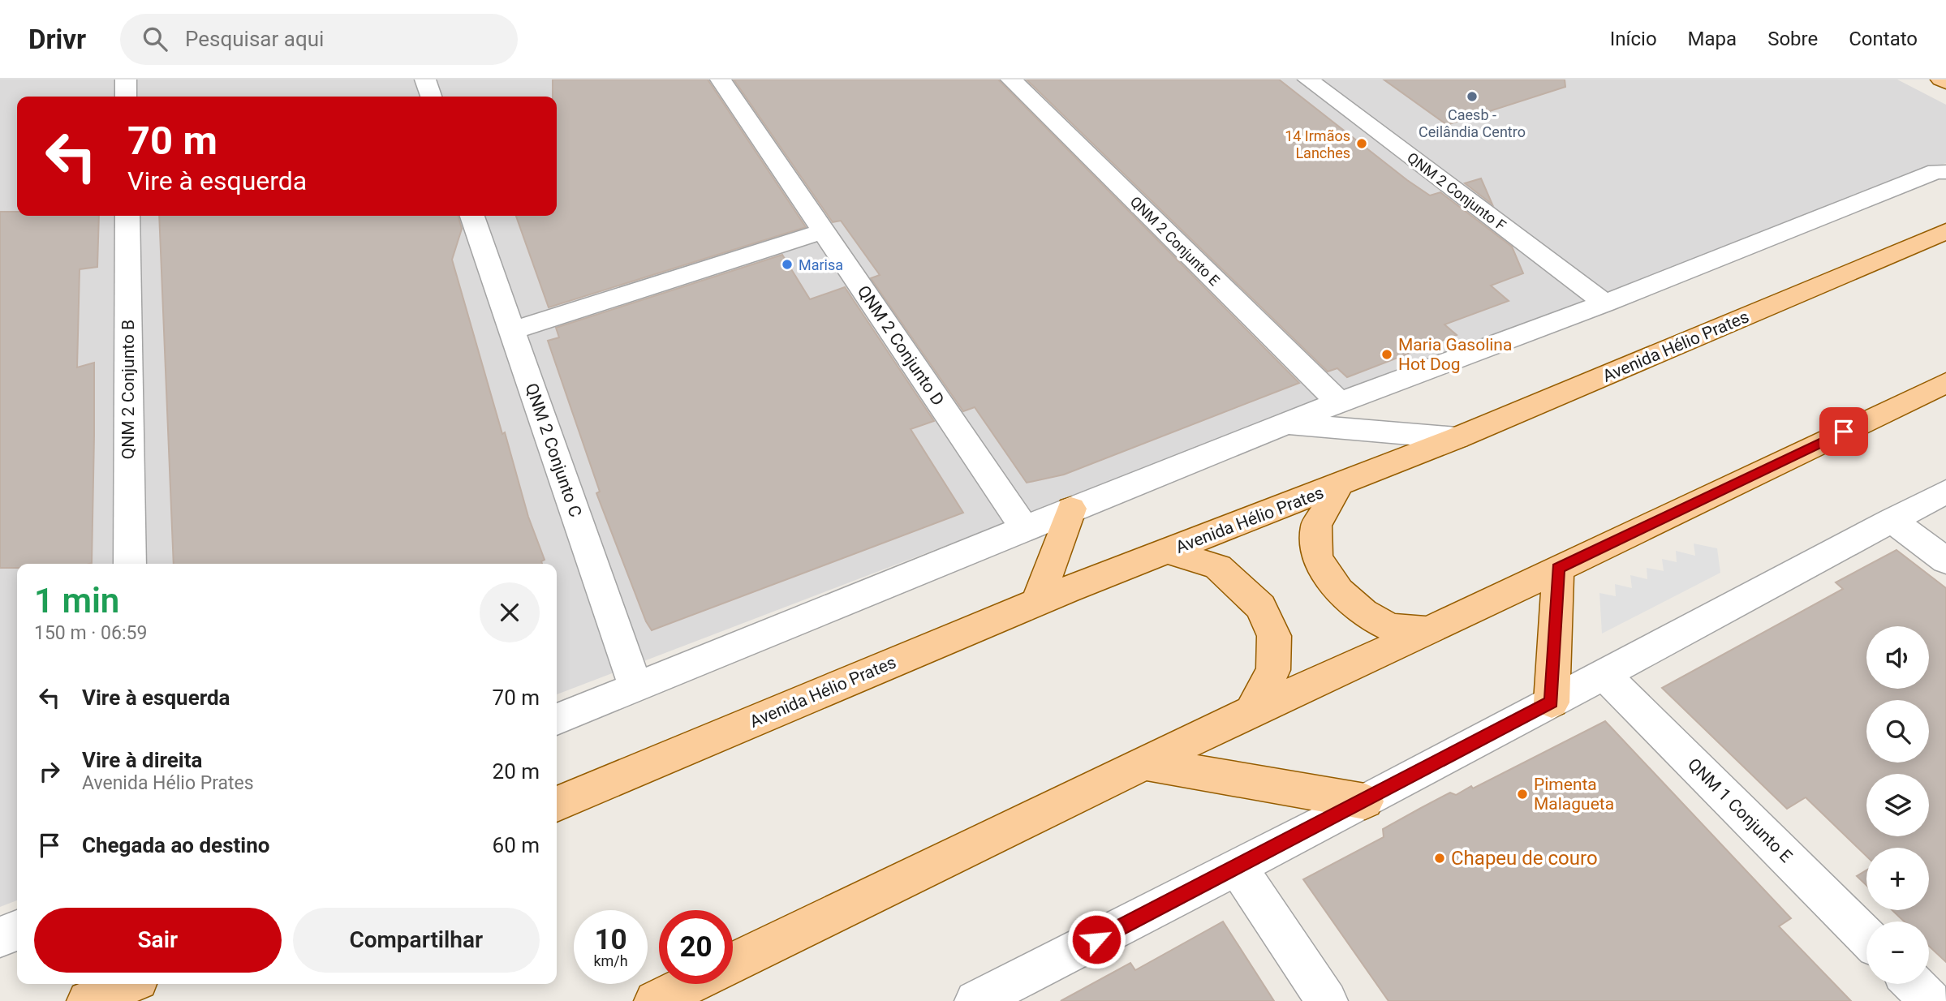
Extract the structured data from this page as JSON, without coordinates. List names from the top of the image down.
{
  "streets": {
    "main road": ["Avenida Hélio Prates"],
    "street": [
      "QNM 2 Conjunto F",
      "QNM 2 Conjunto E",
      "QNM 2 Conjunto D",
      "QNM 2 Conjunto B",
      "QNM 2 Conjunto C",
      "QNM 1 Conjunto E"
    ]
  },
  "places": [
    "Caesb - Ceilândia Centro",
    "14 Irmãos Lanches",
    "Marisa",
    "Maria Gasolina Hot Dog",
    "Pimenta Malagueta",
    "Chapeu de couro"
  ],
  "page": {
    "header": "Drivr",
    "search": "Pesquisar aqui",
    "nav": [
      "Início",
      "Mapa",
      "Sobre",
      "Contato"
    ],
    "turn": ["70 m", "Vire à esquerda"],
    "heading": ["1 min", "150 m · 06:59"],
    "map_buttons": ["+", "−"],
    "list": [
      {
        "name": "Vire à esquerda",
        "value": "70 m"
      },
      {
        "name": "Vire à direita",
        "note": "Avenida Hélio Prates",
        "value": "20 m"
      },
      {
        "name": "Chegada ao destino",
        "value": "60 m"
      }
    ],
    "buttons": ["Sair", "Compartilhar"],
    "speed": "10 km/h",
    "limit": "20"
  }
}
